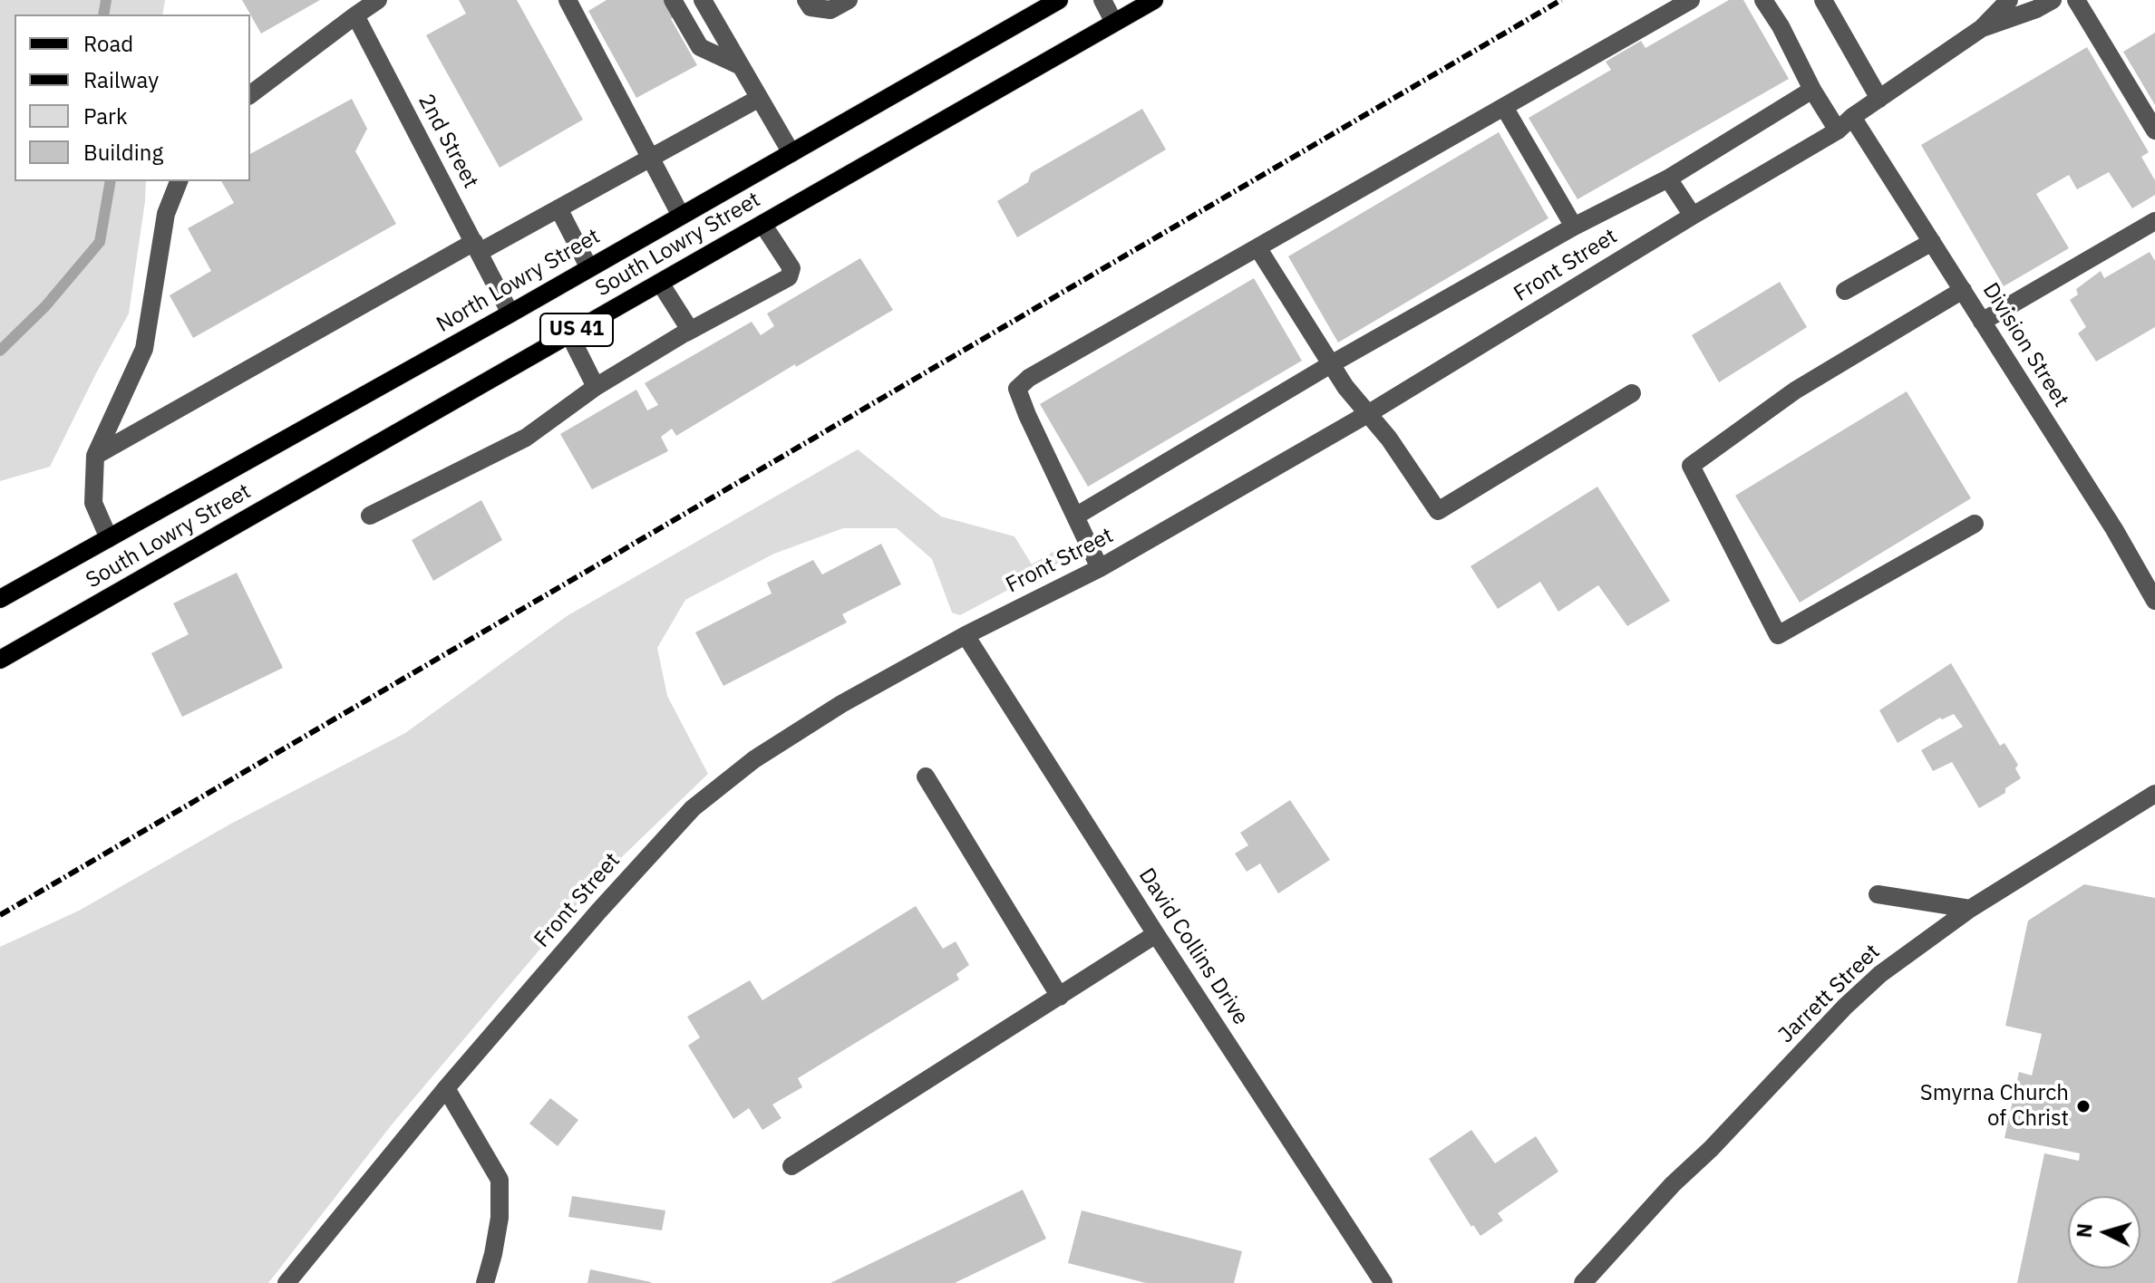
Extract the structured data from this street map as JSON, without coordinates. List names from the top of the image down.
{
  "streets": {
    "main road": ["South Lowry Street", "North Lowry Street", "US 41"],
    "street": [
      "2nd Street",
      "Front Street",
      "Division Street",
      "David Collins Drive",
      "Jarrett Street"
    ]
  },
  "crossings": [
    ["2nd Street", "North Lowry Street"],
    ["Front Street", "Division Street"],
    ["Front Street", "David Collins Drive"]
  ],
  "places": ["Smyrna Church of Christ"],
  "legend": [
    "Road",
    "Railway",
    "Park",
    "Building"
  ],
  "north": "left"
}
